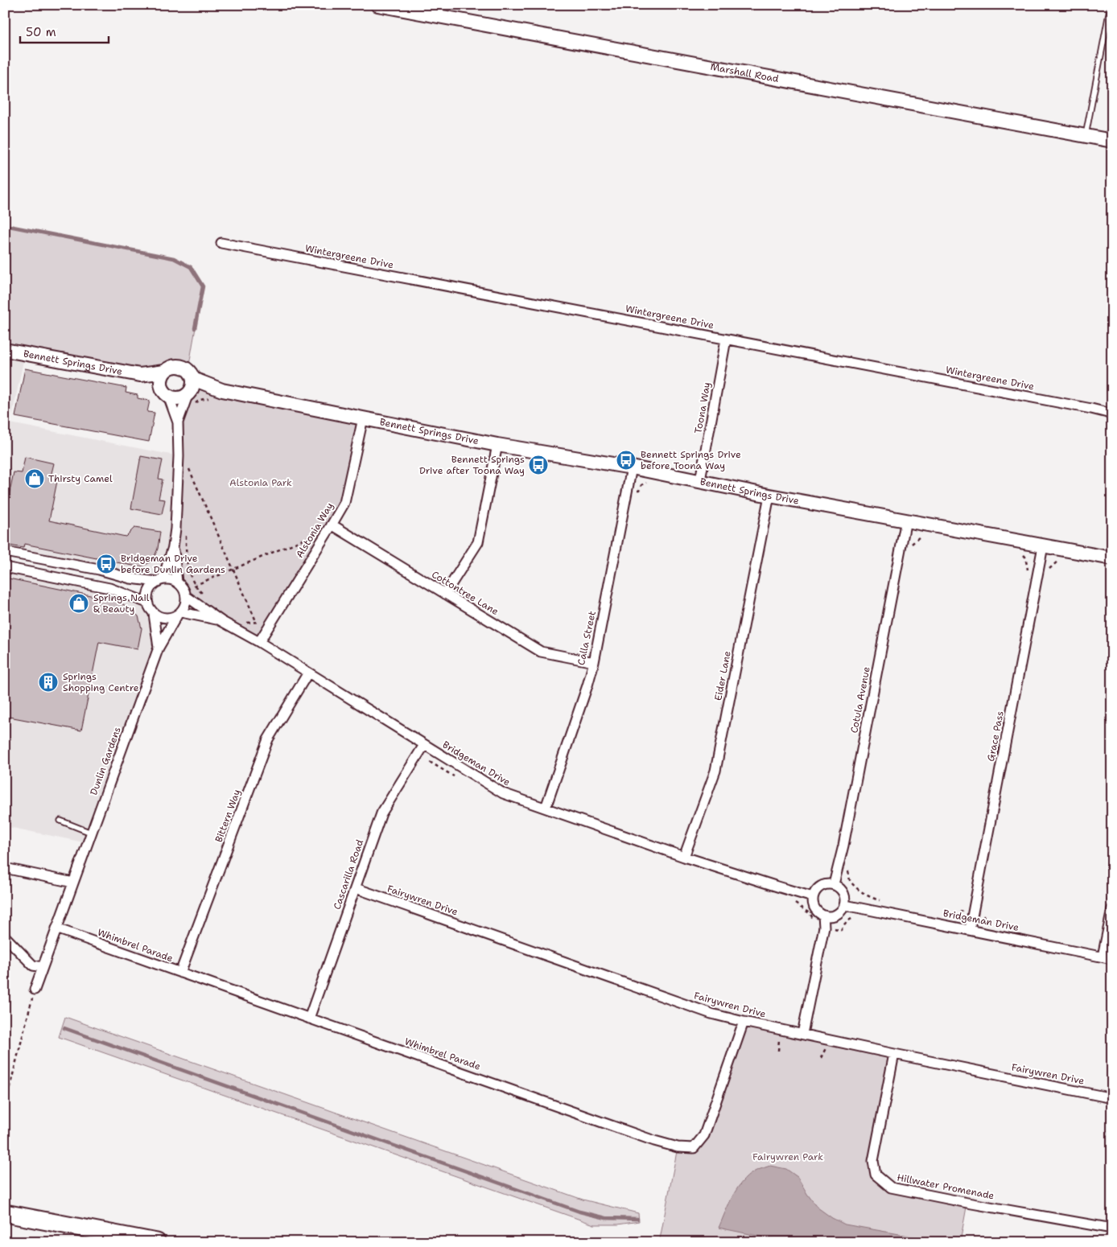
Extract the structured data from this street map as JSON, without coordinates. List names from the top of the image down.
{
  "streets": {
    "street": [
      "Marshall Road",
      "Wintergreene Drive",
      "Bennett Springs Drive",
      "Toona Way",
      "Alstonia Way",
      "Cottontree Lane",
      "Calla Street",
      "Eider Lane",
      "Cotula Avenue",
      "Grace Pass",
      "Dunlin Gardens",
      "Bridgeman Drive",
      "Bittern Way",
      "Cascarilla Road",
      "Fairywren Drive",
      "Whimbrel Parade",
      "Hillwater Promenade"
    ]
  },
  "crossings": [
    ["Wintergreene Drive", "Toona Way"],
    ["Bennett Springs Drive", "Toona Way"],
    ["Bennett Springs Drive", "Alstonia Way"],
    ["Bennett Springs Drive", "Calla Street"],
    ["Bennett Springs Drive", "Eider Lane"],
    ["Bennett Springs Drive", "Cotula Avenue"],
    ["Bennett Springs Drive", "Grace Pass"],
    ["Alstonia Way", "Cottontree Lane"],
    ["Alstonia Way", "Bridgeman Drive"],
    ["Cottontree Lane", "Calla Street"],
    ["Calla Street", "Bridgeman Drive"],
    ["Eider Lane", "Bridgeman Drive"],
    ["Cotula Avenue", "Bridgeman Drive"],
    ["Grace Pass", "Bridgeman Drive"],
    ["Dunlin Gardens", "Bridgeman Drive"],
    ["Dunlin Gardens", "Whimbrel Parade"],
    ["Bridgeman Drive", "Bittern Way"],
    ["Bridgeman Drive", "Cascarilla Road"],
    ["Bittern Way", "Whimbrel Parade"],
    ["Cascarilla Road", "Fairywren Drive"],
    ["Cascarilla Road", "Whimbrel Parade"],
    ["Fairywren Drive", "Whimbrel Parade"],
    ["Fairywren Drive", "Hillwater Promenade"]
  ],
  "parks": ["Alstonia Park", "Fairywren Park"],
  "places": {
    "bus stop": ["Bennett Springs Drive before Toona Way", "Bennett Springs Drive after Toona Way", "Bridgeman Drive before Dunlin Gardens"],
    "shop": ["Thirsty Camel", "Springs Nail & Beauty"],
    "building": ["Springs Shopping Centre"]
  },
  "scale_bar": "50 m"
}
